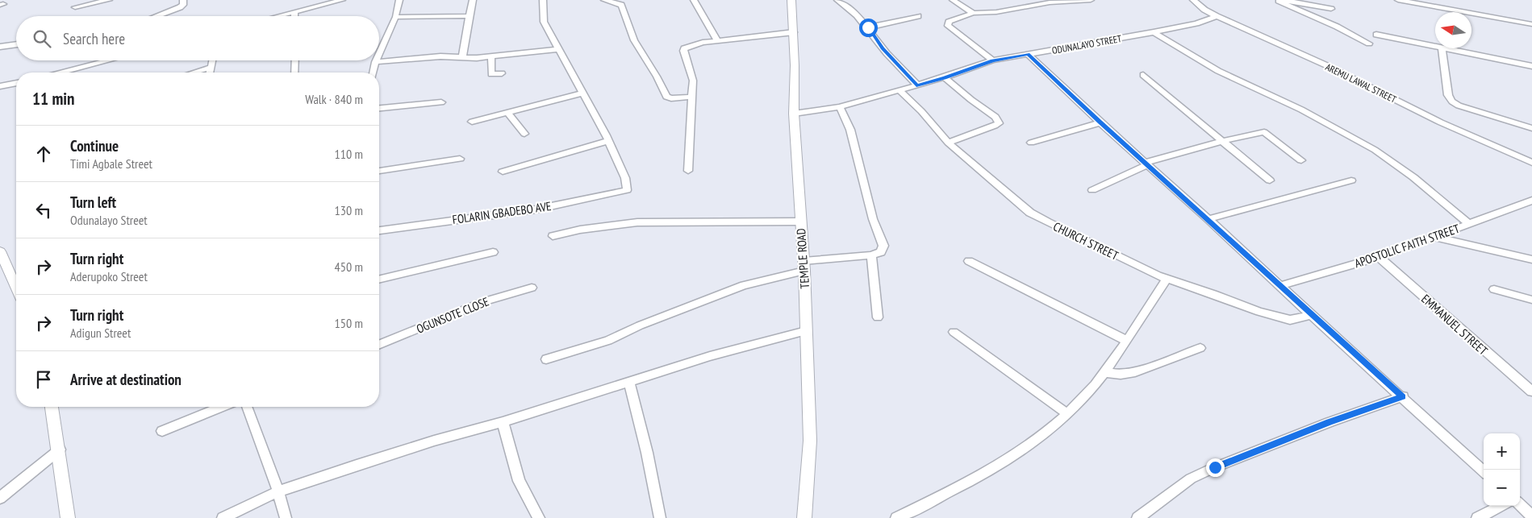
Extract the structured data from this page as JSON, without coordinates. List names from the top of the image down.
{
  "streets": {
    "street": [
      "ODUNALAYO STREET",
      "AREMU LAWAL STREET",
      "FOLARIN GBADEBO AVE",
      "CHURCH STREET",
      "APOSTOLIC FAITH STREET",
      "TEMPLE ROAD",
      "OGUNSOTE CLOSE",
      "EMMANUEL STREET"
    ]
  },
  "crossings": [
    ["ODUNALAYO STREET", "AREMU LAWAL STREET"],
    ["ODUNALAYO STREET", "CHURCH STREET"],
    ["ODUNALAYO STREET", "TEMPLE ROAD"],
    ["APOSTOLIC FAITH STREET", "EMMANUEL STREET"]
  ],
  "north": "left",
  "page": {
    "search": "Search here",
    "heading": ["11 min", "Walk · 840 m"],
    "list": [
      ["Continue", "Timi Agbale Street", "110 m"],
      ["Turn left", "Odunalayo Street", "130 m"],
      ["Turn right", "Aderupoko Street", "450 m"],
      ["Turn right", "Adigun Street", "150 m"],
      "Arrive at destination"
    ],
    "map_buttons": ["+", "−"]
  }
}
